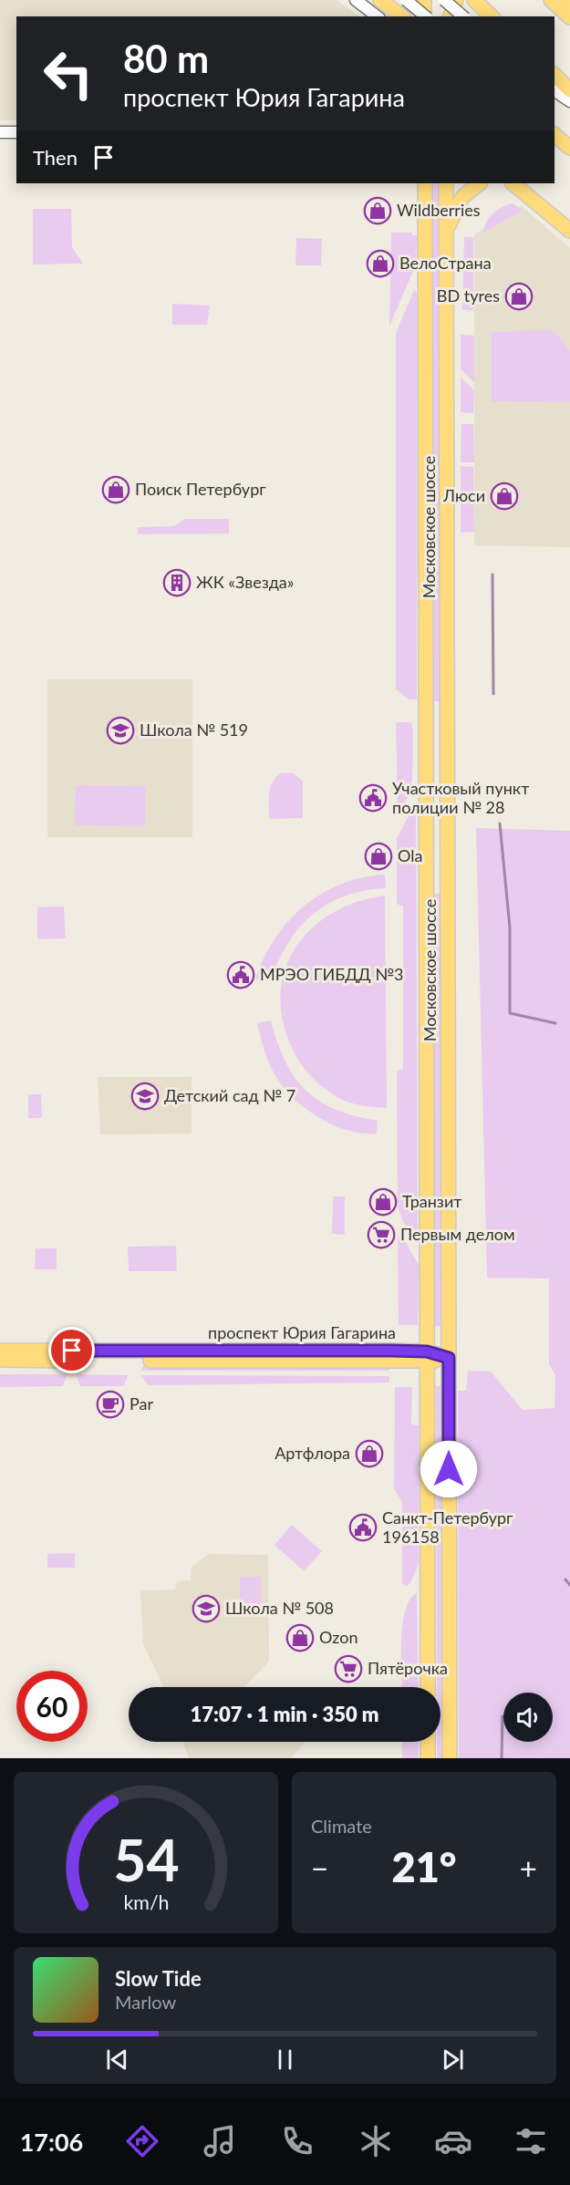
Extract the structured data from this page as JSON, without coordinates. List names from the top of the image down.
{
  "streets": {
    "main road": ["Московское шоссе", "проспект Юрия Гагарина"]
  },
  "crossings": [
    ["Московское шоссе", "проспект Юрия Гагарина"]
  ],
  "places": {
    "shop": [
      "Wildberries",
      "ВелоСтрана",
      "BD tyres",
      "Поиск Петербург",
      "Люси",
      "Ola",
      "Транзит",
      "Артфлора",
      "Ozon"
    ],
    "building": ["ЖК «Звезда»"],
    "school or university": ["Школа № 519", "Детский сад № 7", "Школа № 508"],
    "public building": ["Участковый пункт полиции № 28", "МРЭО ГИБДД №3", "Санкт-Петербург 196158"],
    "supermarket": ["Первым делом", "Пятёрочка"],
    "cafe": ["Par"]
  },
  "page": {
    "turn": ["80 m", "проспект Юрия Гагарина"],
    "then": "Then",
    "limit": "60",
    "trip": "17:07 · 1 min · 350 m",
    "tile": "Climate",
    "heat": ["−", "21°", "+"],
    "song": ["Slow Tide", "Marlow"],
    "tabs": "17:06",
    "gauge": ["54", "km/h"]
  }
}
